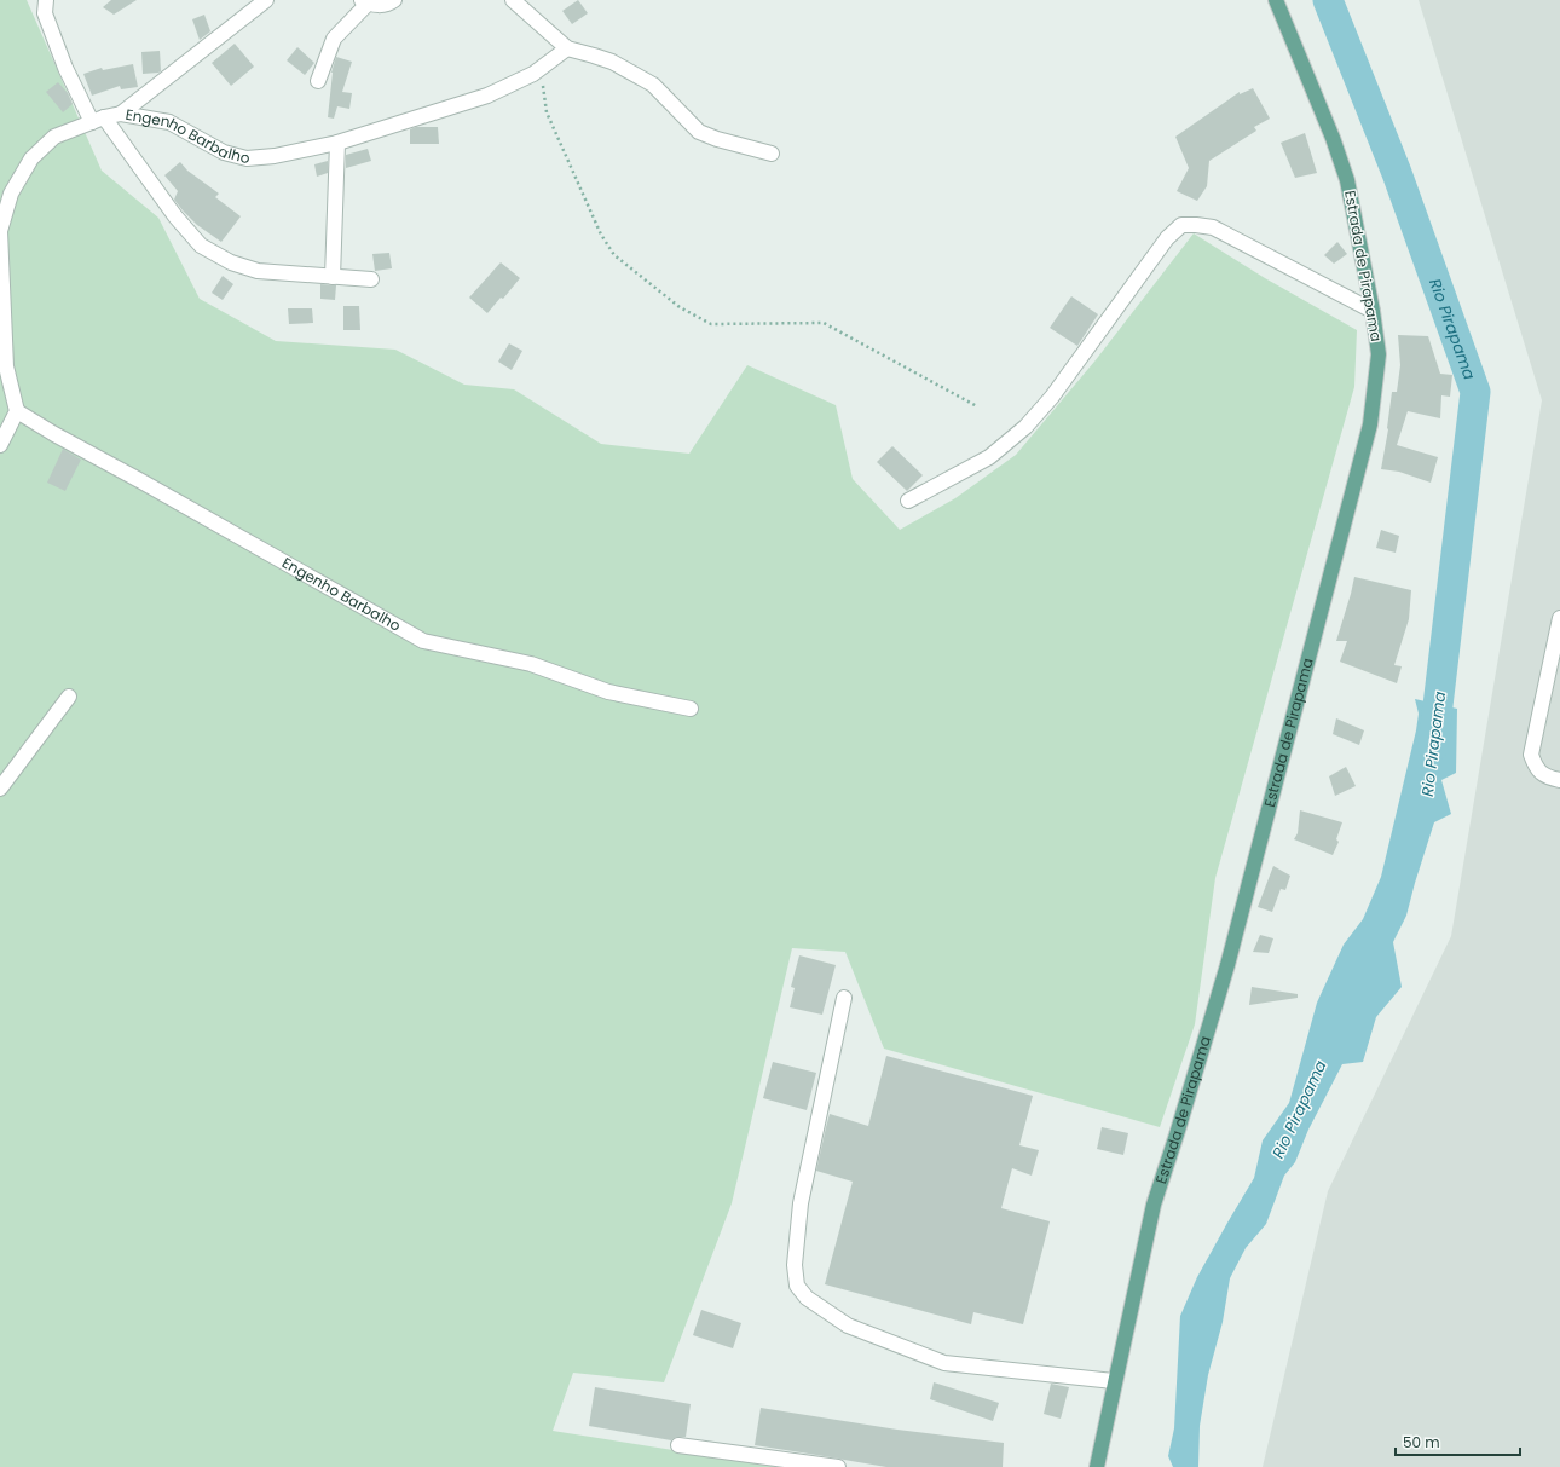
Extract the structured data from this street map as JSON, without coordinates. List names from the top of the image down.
{
  "streets": {
    "main road": ["Estrada de Pirapama"],
    "street": ["Engenho Barbalho"]
  },
  "water": ["Rio Pirapama"],
  "scale_bar": "50 m"
}
